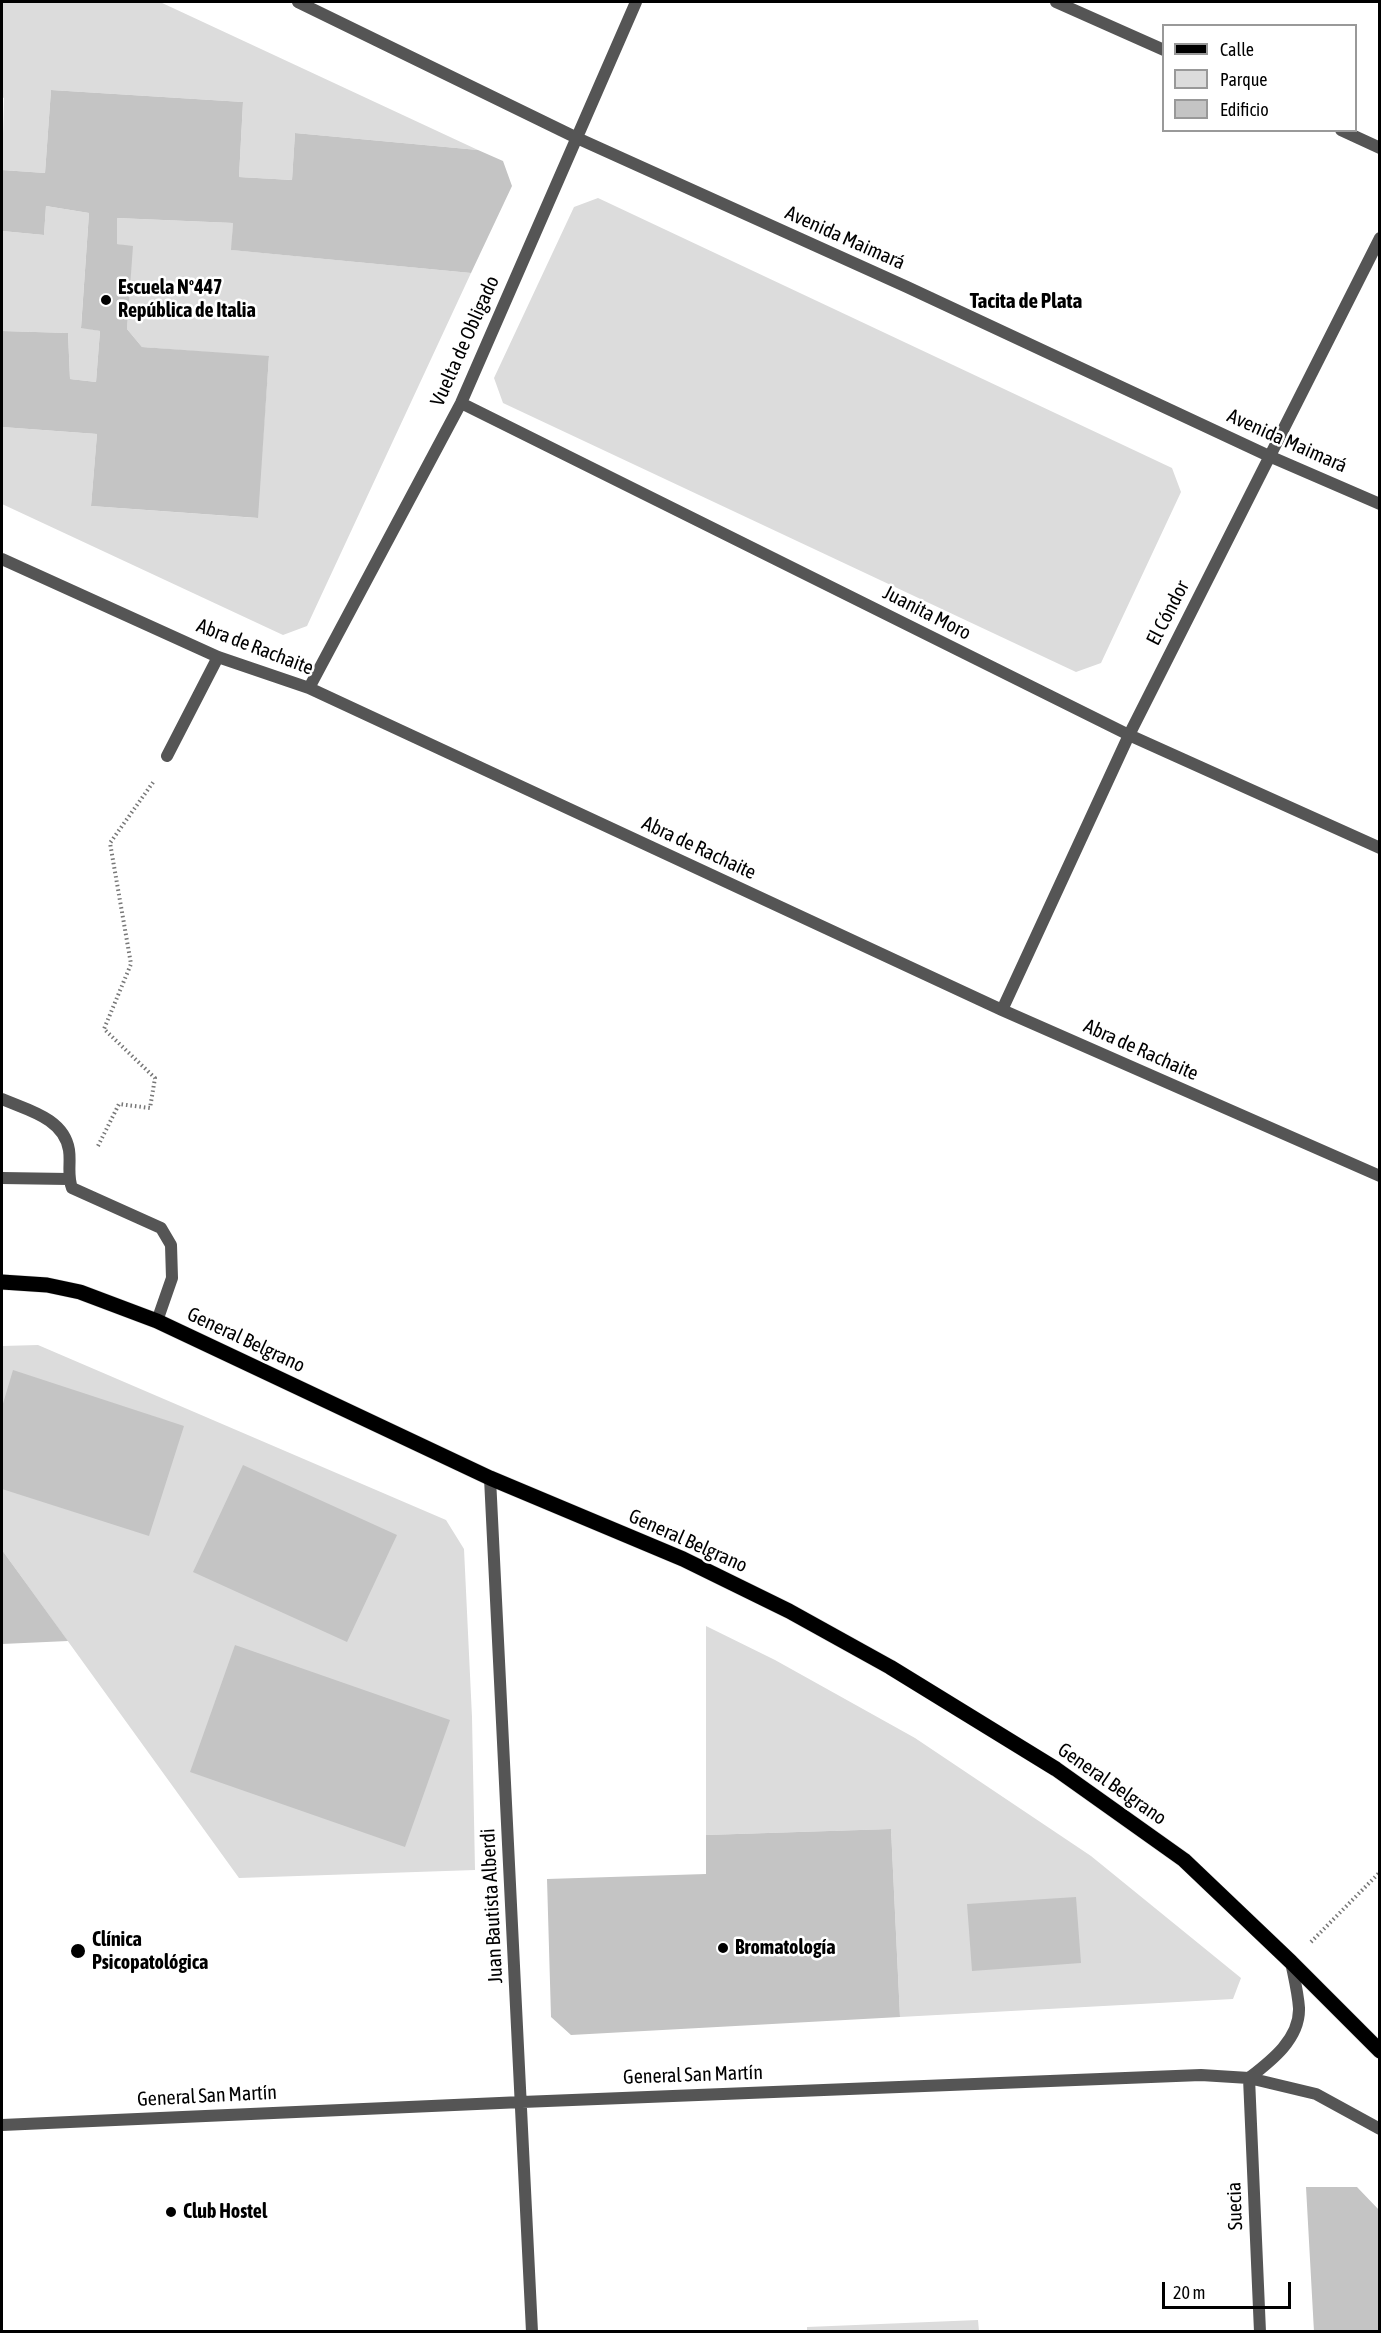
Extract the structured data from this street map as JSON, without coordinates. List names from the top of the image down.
{
  "streets": {
    "main road": ["General Belgrano"],
    "street": [
      "Avenida Maimará",
      "Vuelta de Obligado",
      "Juanita Moro",
      "El Cóndor",
      "Abra de Rachaite",
      "Juan Bautista Alberdi",
      "General San Martín",
      "Suecia"
    ]
  },
  "crossings": [
    ["Avenida Maimará", "Vuelta de Obligado"],
    ["Avenida Maimará", "El Cóndor"],
    ["Vuelta de Obligado", "Juanita Moro"],
    ["Vuelta de Obligado", "Abra de Rachaite"],
    ["Juanita Moro", "El Cóndor"],
    ["El Cóndor", "Abra de Rachaite"],
    ["General Belgrano", "Juan Bautista Alberdi"],
    ["Juan Bautista Alberdi", "General San Martín"],
    ["General San Martín", "Suecia"]
  ],
  "districts": ["Tacita de Plata"],
  "places": [
    "Escuela Nº447 República de Italia",
    "Bromatología",
    "Clínica Psicopatológica",
    "Club Hostel"
  ],
  "legend": ["Calle", "Parque", "Edificio"],
  "scale_bar": "20 m"
}
